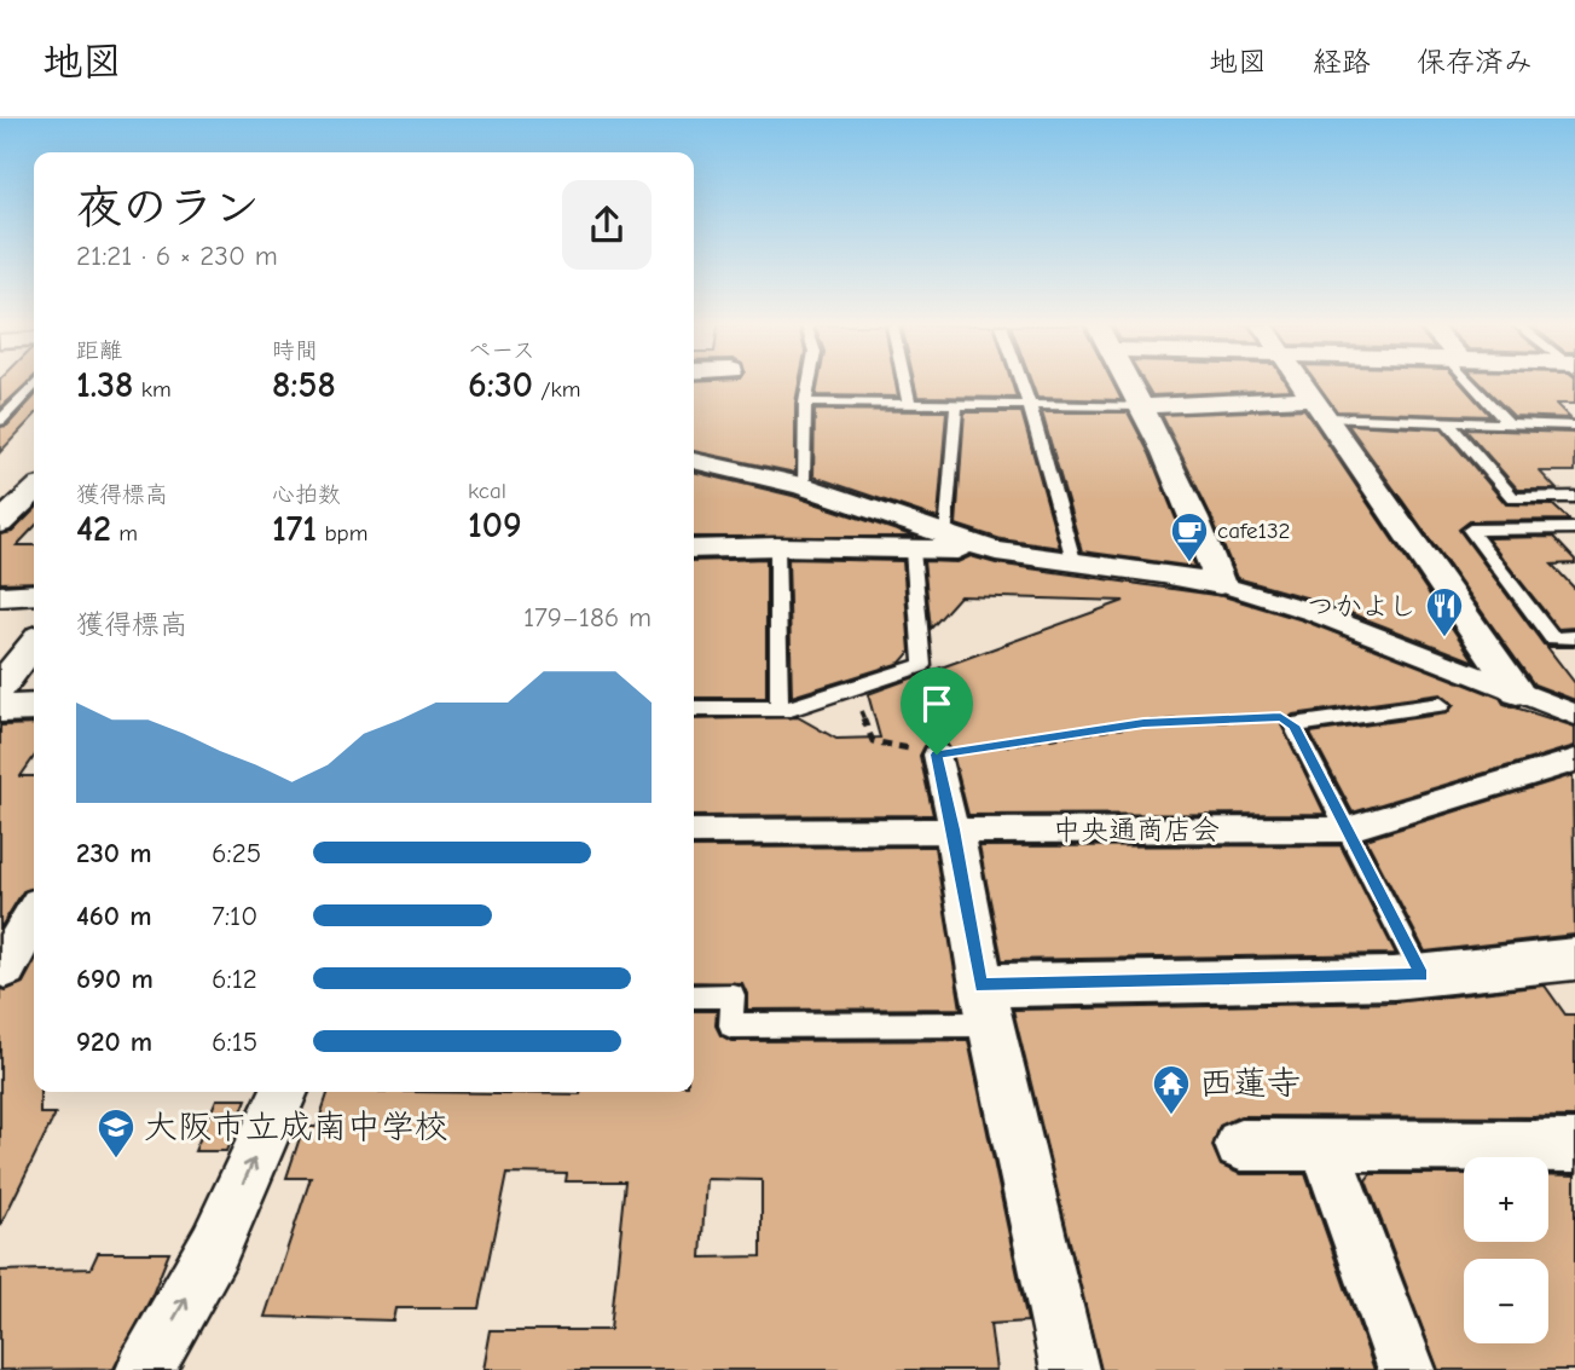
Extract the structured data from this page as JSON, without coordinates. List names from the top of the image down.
{
  "streets": {
    "street": ["中央通商店会"]
  },
  "places": {
    "cafe": ["cafe132"],
    "restaurant": ["つかよし"],
    "temple": ["西蓮寺"],
    "school or university": ["大阪市立成南中学校"]
  },
  "page": {
    "header": "地図",
    "nav": ["地図", "経路", "保存済み"],
    "heading": ["夜のラン", "21:21 · 6 × 230 m"],
    "stats": [
      ["距離", "1.38 km"],
      ["時間", "8:58"],
      ["ペース", "6:30 /km"],
      ["獲得標高", "42 m"],
      ["心拍数", "171 bpm"],
      ["kcal", "109"]
    ],
    "chart": ["獲得標高", "179–186 m"],
    "list": [
      {
        "name": "230 m",
        "note": "6:25"
      },
      {
        "name": "460 m",
        "note": "7:10"
      },
      {
        "name": "690 m",
        "note": "6:12"
      },
      {
        "name": "920 m",
        "note": "6:15"
      }
    ],
    "map_buttons": ["+", "−"]
  }
}
